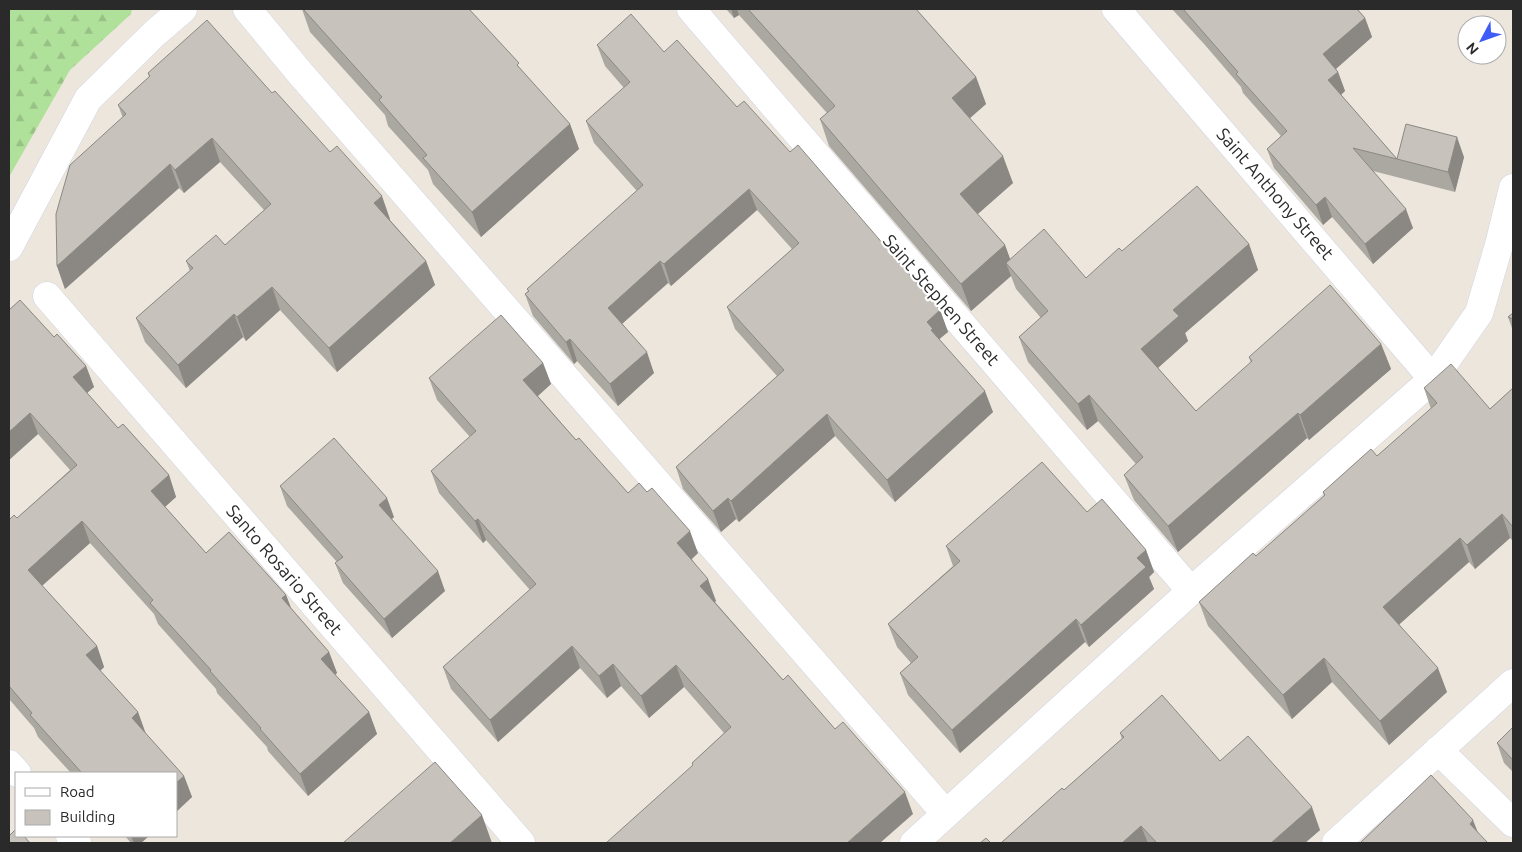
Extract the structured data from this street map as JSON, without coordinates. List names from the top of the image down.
{
  "streets": {
    "street": ["Saint Anthony Street", "Saint Stephen Street", "Santo Rosario Street"]
  },
  "legend": ["Road", "Building"],
  "north": "bottom left"
}
